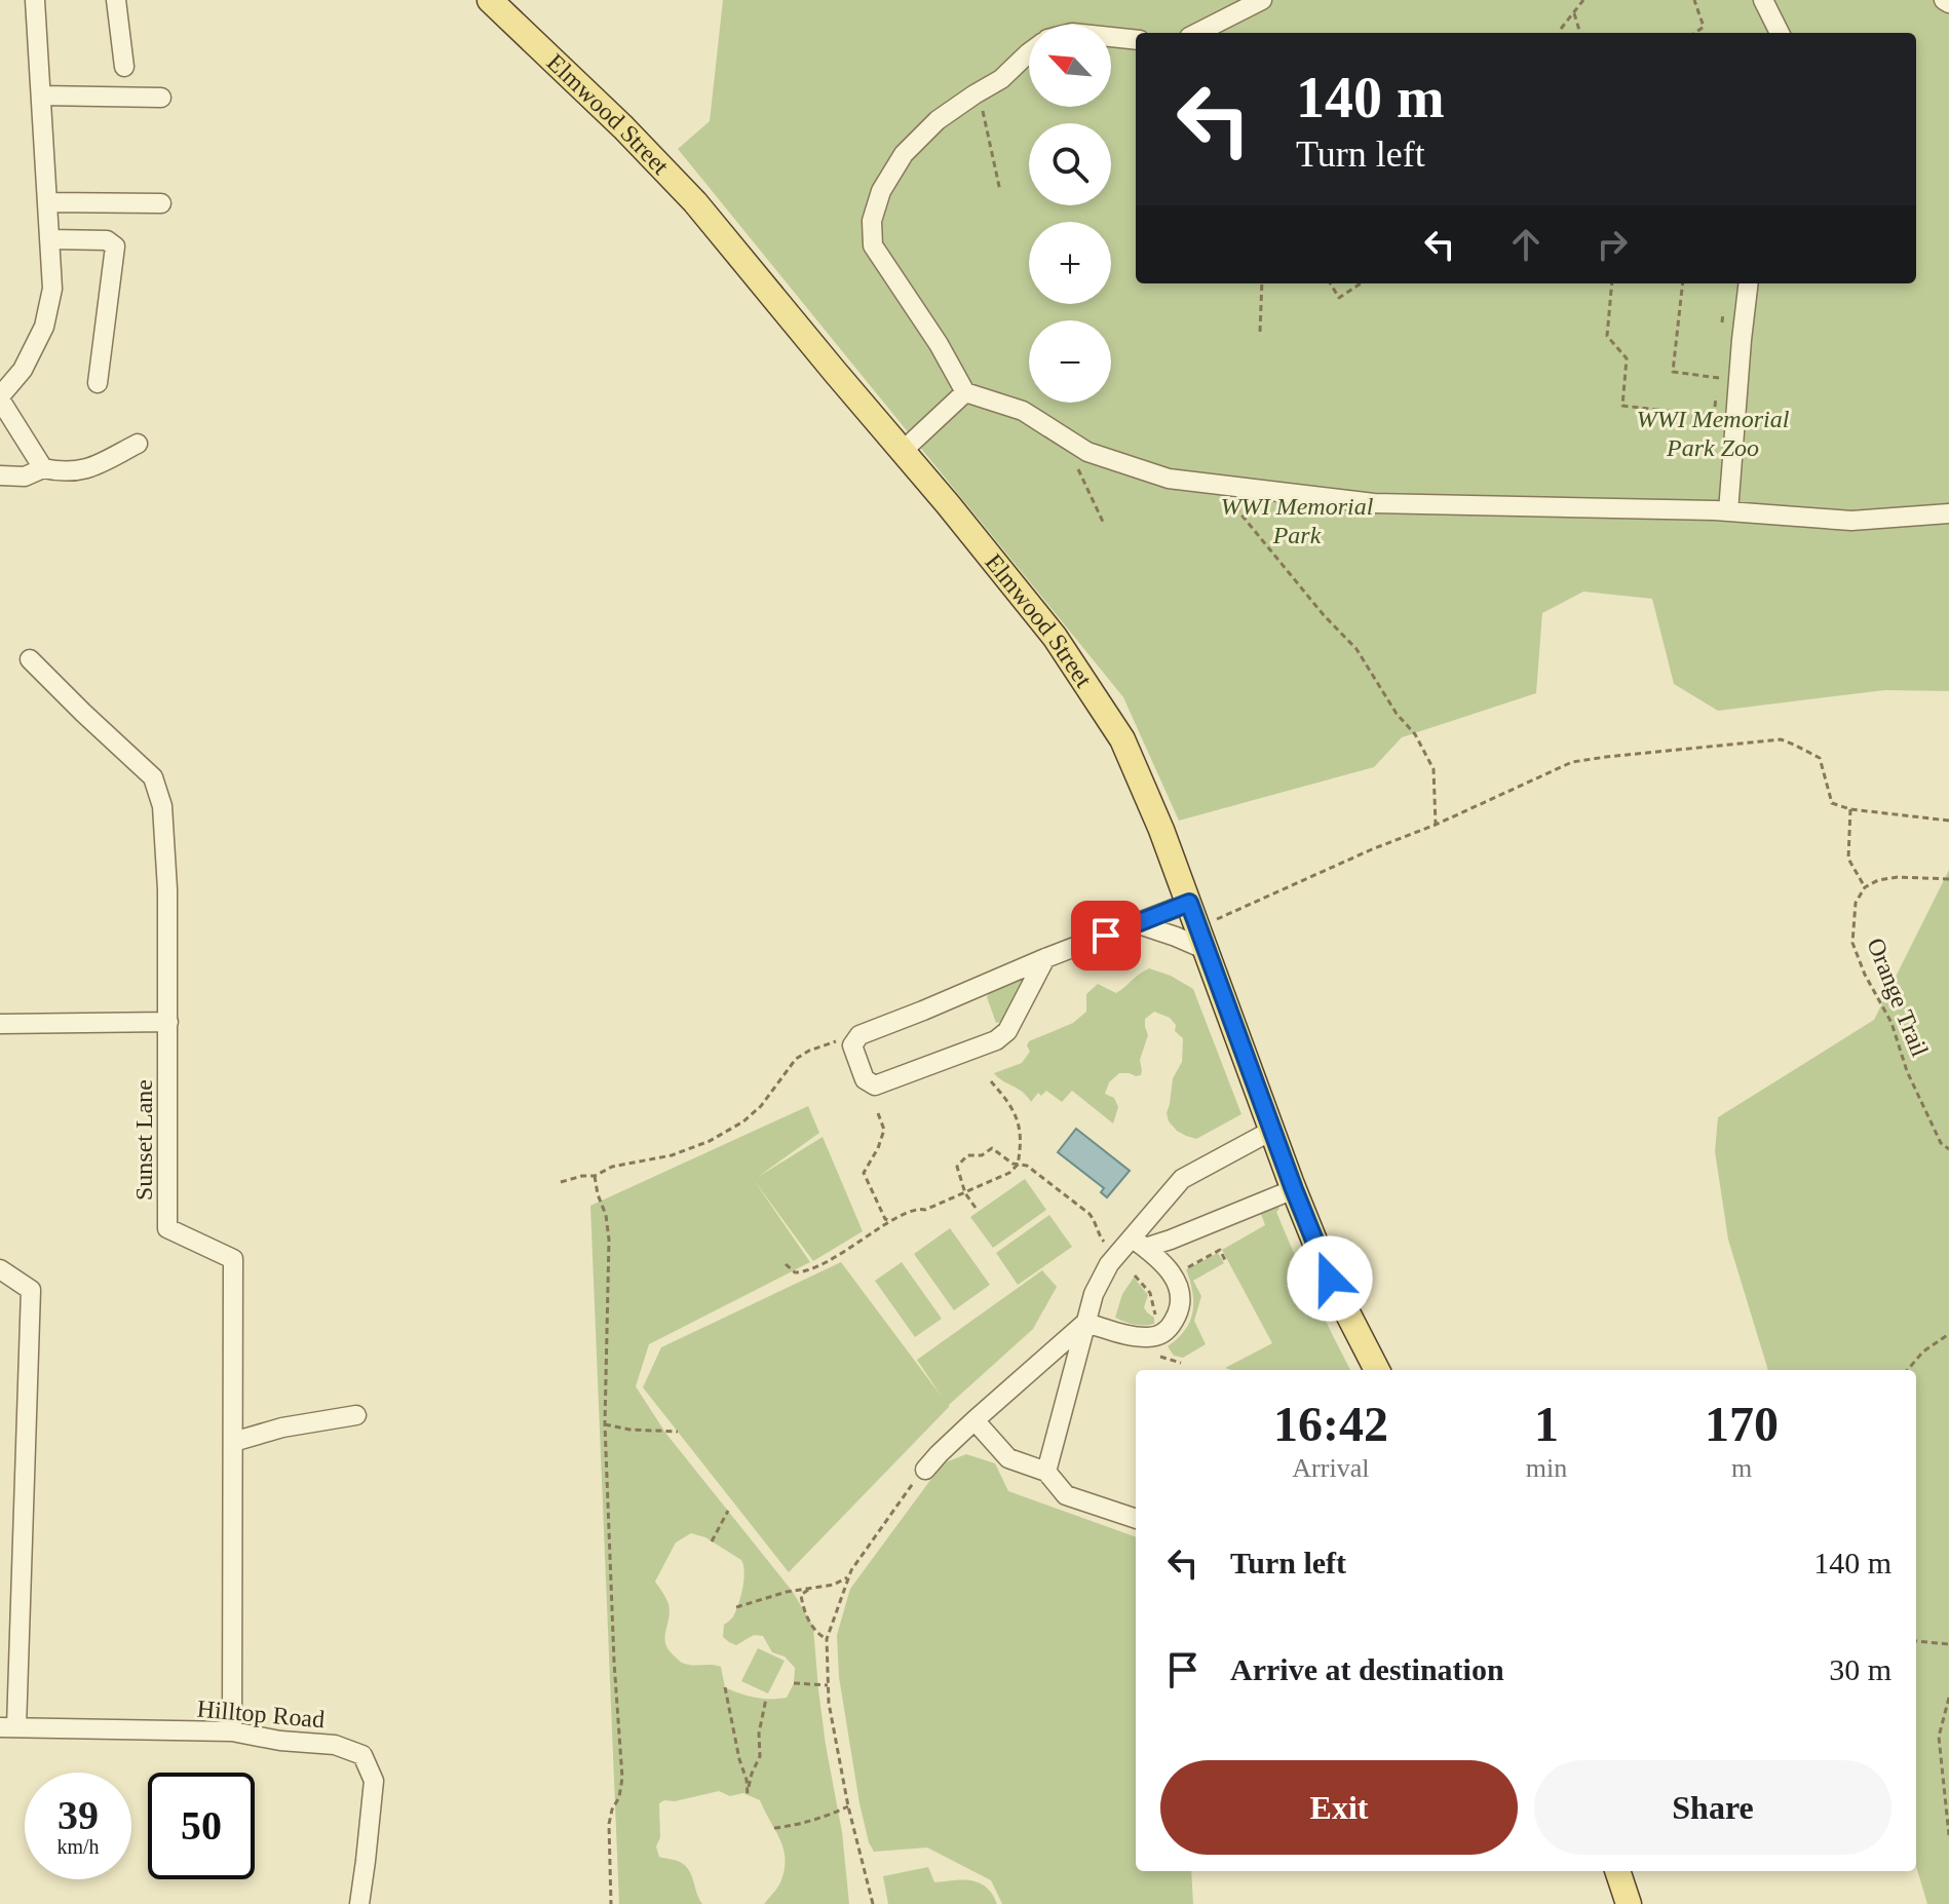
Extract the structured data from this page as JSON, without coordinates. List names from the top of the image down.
{
  "streets": {
    "main road": ["Elmwood Street"],
    "street": ["Sunset Lane", "Hilltop Road"],
    "path": ["Orange Trail"]
  },
  "crossings": [
    ["Sunset Lane", "Hilltop Road"]
  ],
  "parks": ["WWI Memorial Park Zoo", "WWI Memorial Park"],
  "north": "top left",
  "page": {
    "map_buttons": ["+", "−"],
    "turn": ["140 m", "Turn left"],
    "eta": [
      "16:42",
      "Arrival",
      "1",
      "min",
      "170",
      "m"
    ],
    "list": [
      {
        "name": "Turn left",
        "value": "140 m"
      },
      {
        "name": "Arrive at destination",
        "value": "30 m"
      }
    ],
    "buttons": ["Exit", "Share"],
    "speed": "39 km/h",
    "limit": "50"
  }
}
